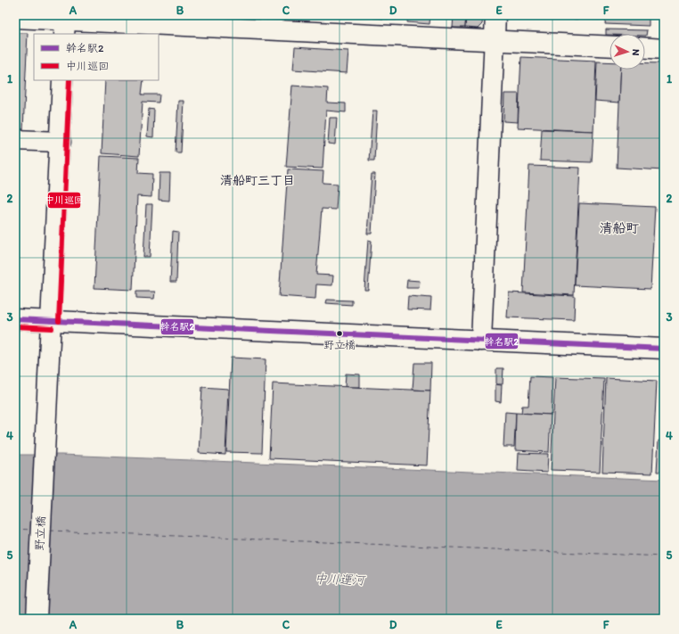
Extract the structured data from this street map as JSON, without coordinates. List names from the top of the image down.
{
  "streets": {
    "street": ["野立橋"]
  },
  "districts": ["清船町三丁目", "清船町"],
  "water": ["中川運河"],
  "places": ["野立橋"],
  "lines": ["transit line 中川巡回", "transit line 幹名駅2"],
  "legend": ["幹名駅2", "中川巡回"],
  "north": "right",
  "grid": {
    "columns": [
      "A",
      "B",
      "C",
      "D",
      "E",
      "F"
    ],
    "rows": [
      "1",
      "2",
      "3",
      "4",
      "5"
    ]
  }
}
